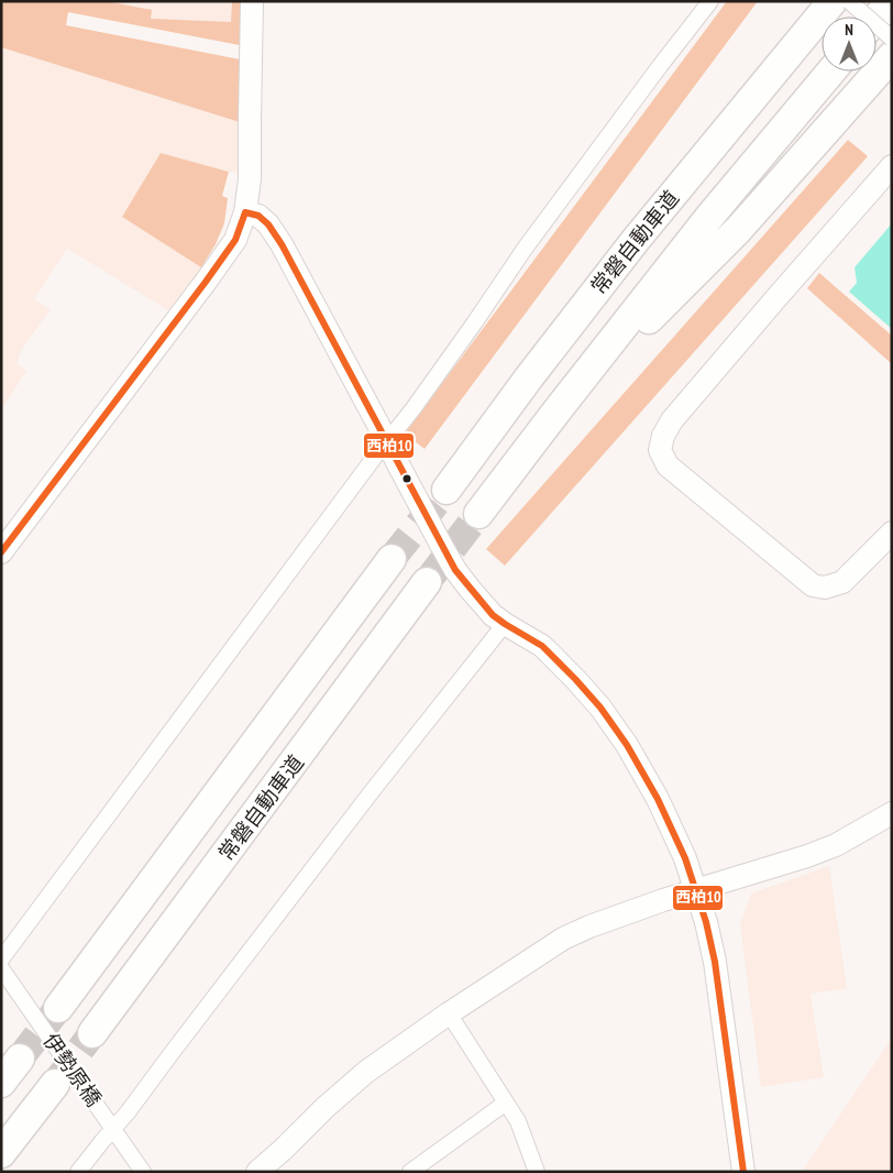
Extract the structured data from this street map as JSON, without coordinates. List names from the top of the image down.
{
  "streets": {
    "highway": ["常磐自動車道"],
    "street": ["伊勢原橋"]
  },
  "lines": ["transit line 西柏10"],
  "north": "top"
}
